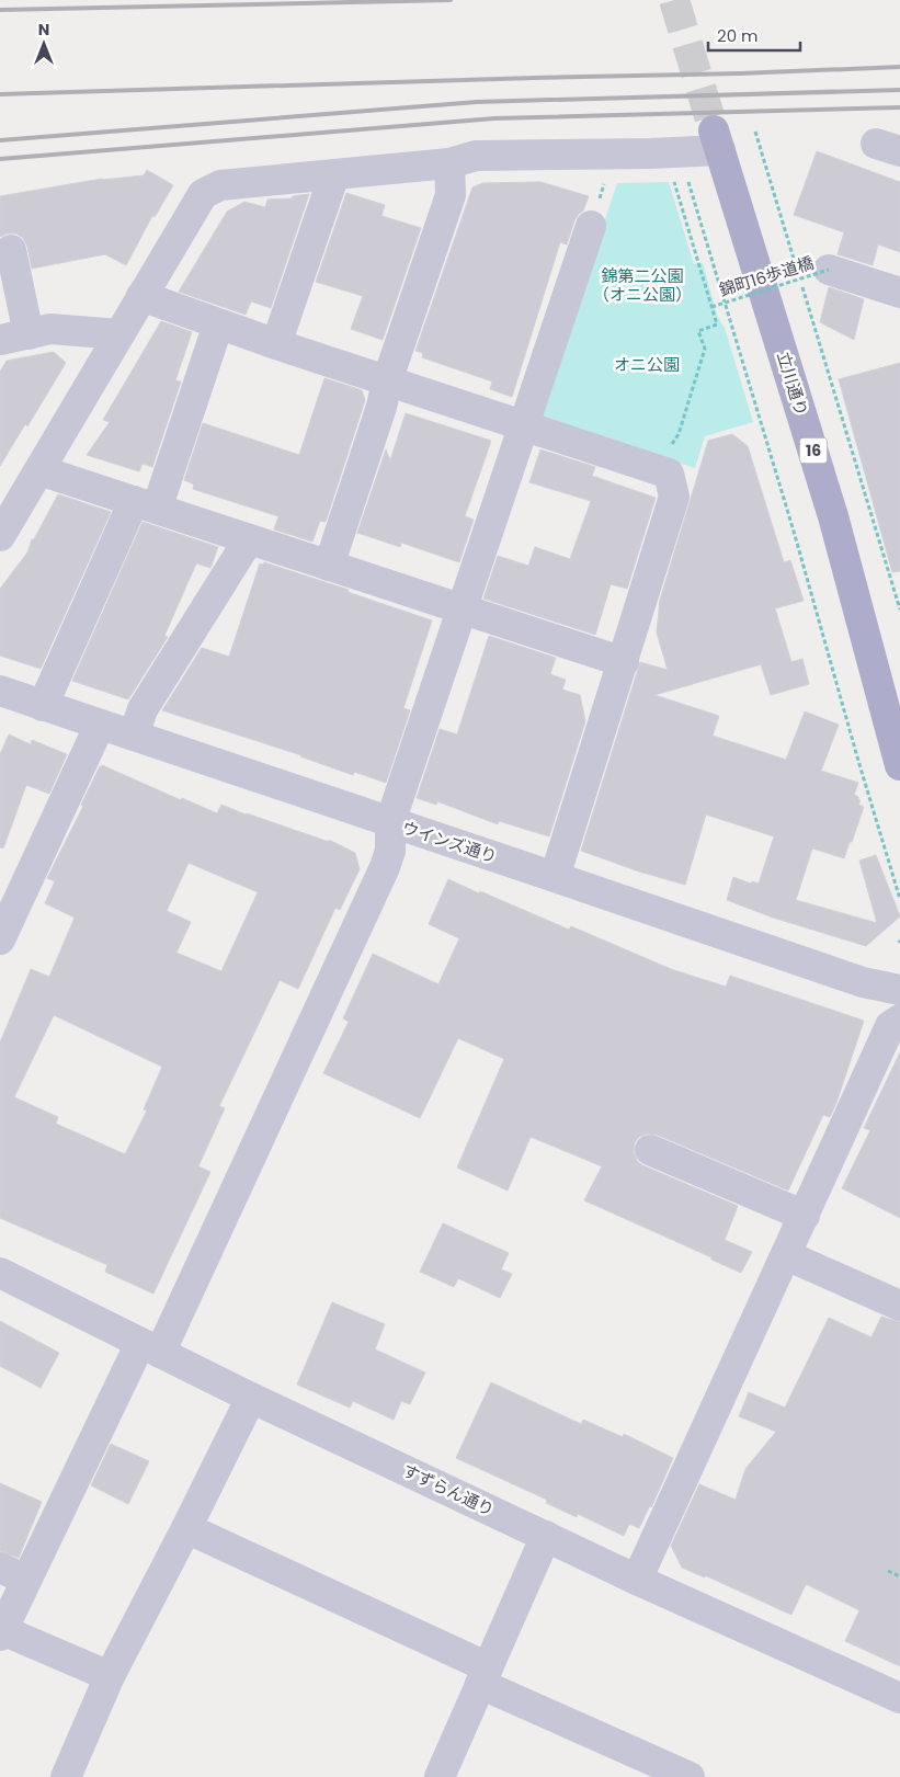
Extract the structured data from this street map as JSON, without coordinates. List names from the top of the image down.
{
  "streets": {
    "main road": ["立川通り", "16"],
    "street": ["ウインズ通り", "すずらん通り"],
    "path": ["錦町16歩道橋"]
  },
  "parks": ["錦第二公園 （オニ公園）", "オニ公園"],
  "scale_bar": "20 m",
  "north": "top"
}
